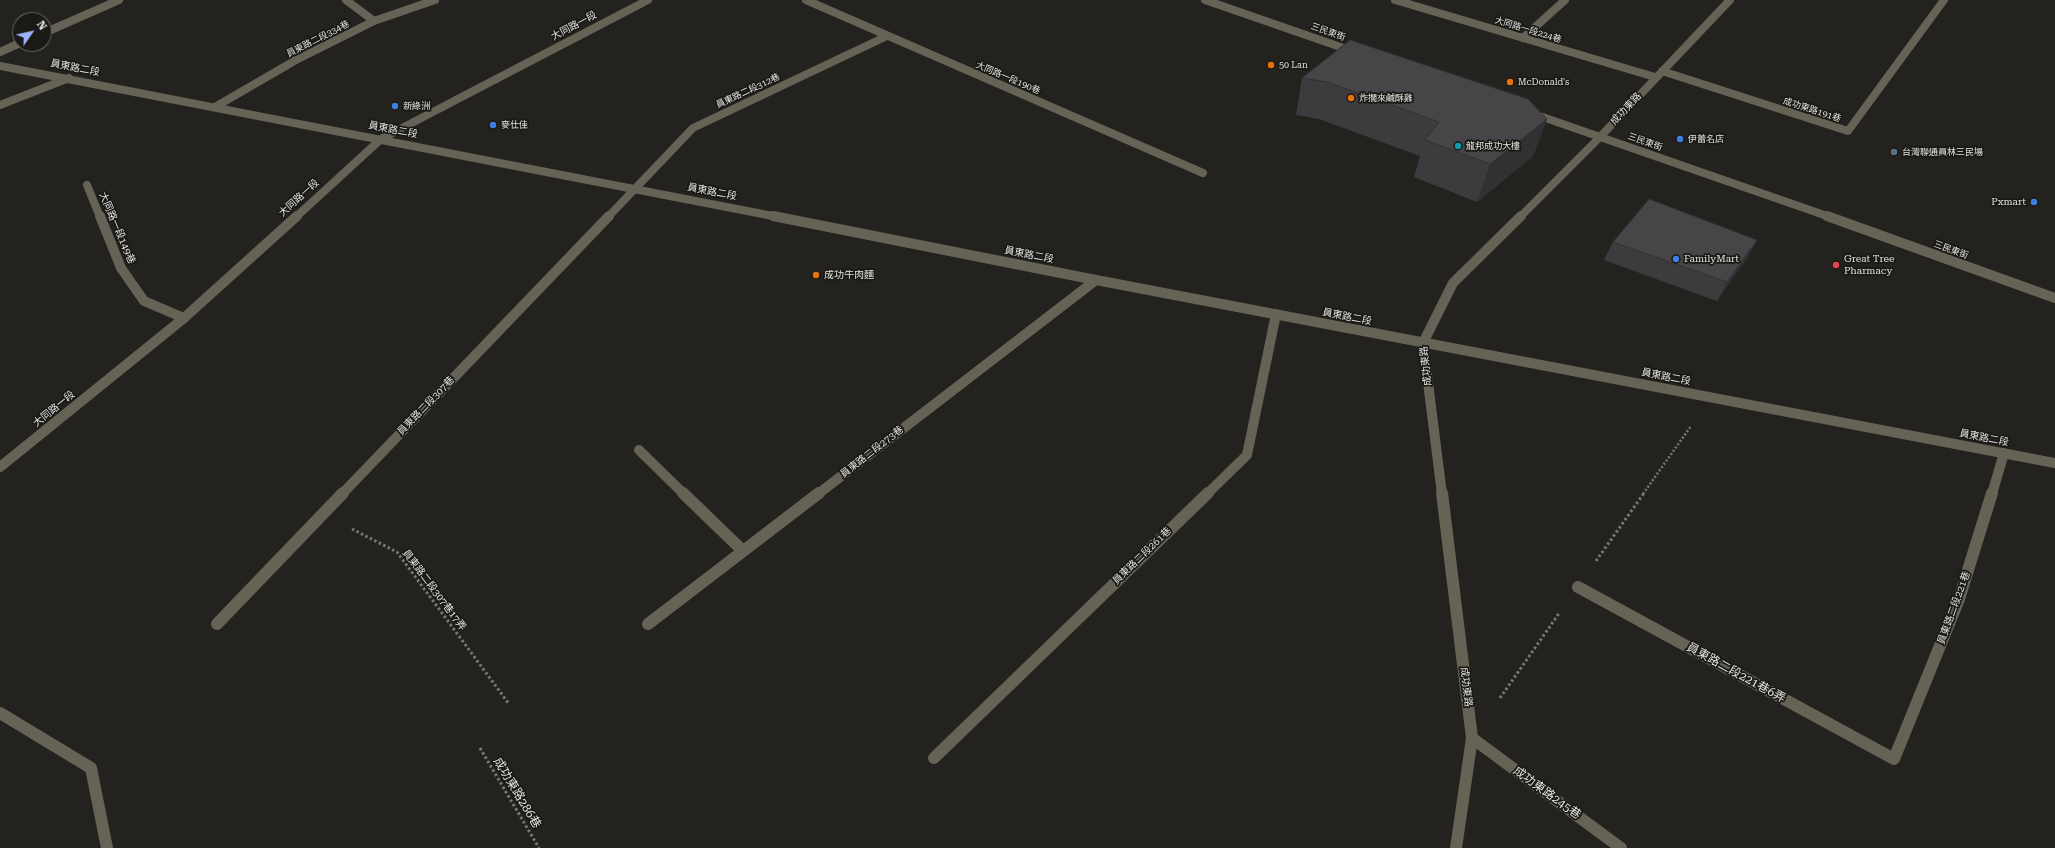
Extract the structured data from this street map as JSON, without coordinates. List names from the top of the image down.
{
  "streets": {
    "street": [
      "大同路一段",
      "大同路一段224巷",
      "三民東街",
      "員東路二段334巷",
      "員東路二段",
      "大同路一段190巷",
      "員東路二段312巷",
      "成功東路",
      "成功東路191巷",
      "大同路一段149巷",
      "員東路二段307巷",
      "員東路二段273巷",
      "員東路二段261巷",
      "員東路二段221巷",
      "員東路二段221巷6弄",
      "成功東路245巷"
    ],
    "path": ["員東路二段307巷17弄", "成功東路286巷"]
  },
  "crossings": [
    ["大同路一段", "員東路二段"],
    ["大同路一段", "大同路一段149巷"],
    ["大同路一段224巷", "成功東路"],
    ["三民東街", "成功東路"],
    ["員東路二段334巷", "員東路二段"],
    ["員東路二段", "員東路二段312巷"],
    ["員東路二段", "成功東路"],
    ["員東路二段", "員東路二段307巷"],
    ["員東路二段", "員東路二段273巷"],
    ["員東路二段", "員東路二段261巷"],
    ["員東路二段", "員東路二段221巷"],
    ["大同路一段190巷", "員東路二段312巷"],
    ["員東路二段312巷", "員東路二段307巷"],
    ["成功東路", "成功東路191巷"],
    ["成功東路", "成功東路245巷"],
    ["員東路二段307巷", "員東路二段307巷17弄"],
    ["員東路二段221巷", "員東路二段221巷6弄"]
  ],
  "places": [
    "50 Lan",
    "McDonald's",
    "炸擱來鹹酥雞",
    "新綠洲",
    "麥仕佳",
    "伊蕾名店",
    "龍邦成功大樓",
    "台灣聯通員林三民場",
    "Pxmart",
    "FamilyMart",
    "Great Tree Pharmacy",
    "成功牛肉麵"
  ],
  "north": "top right"
}
